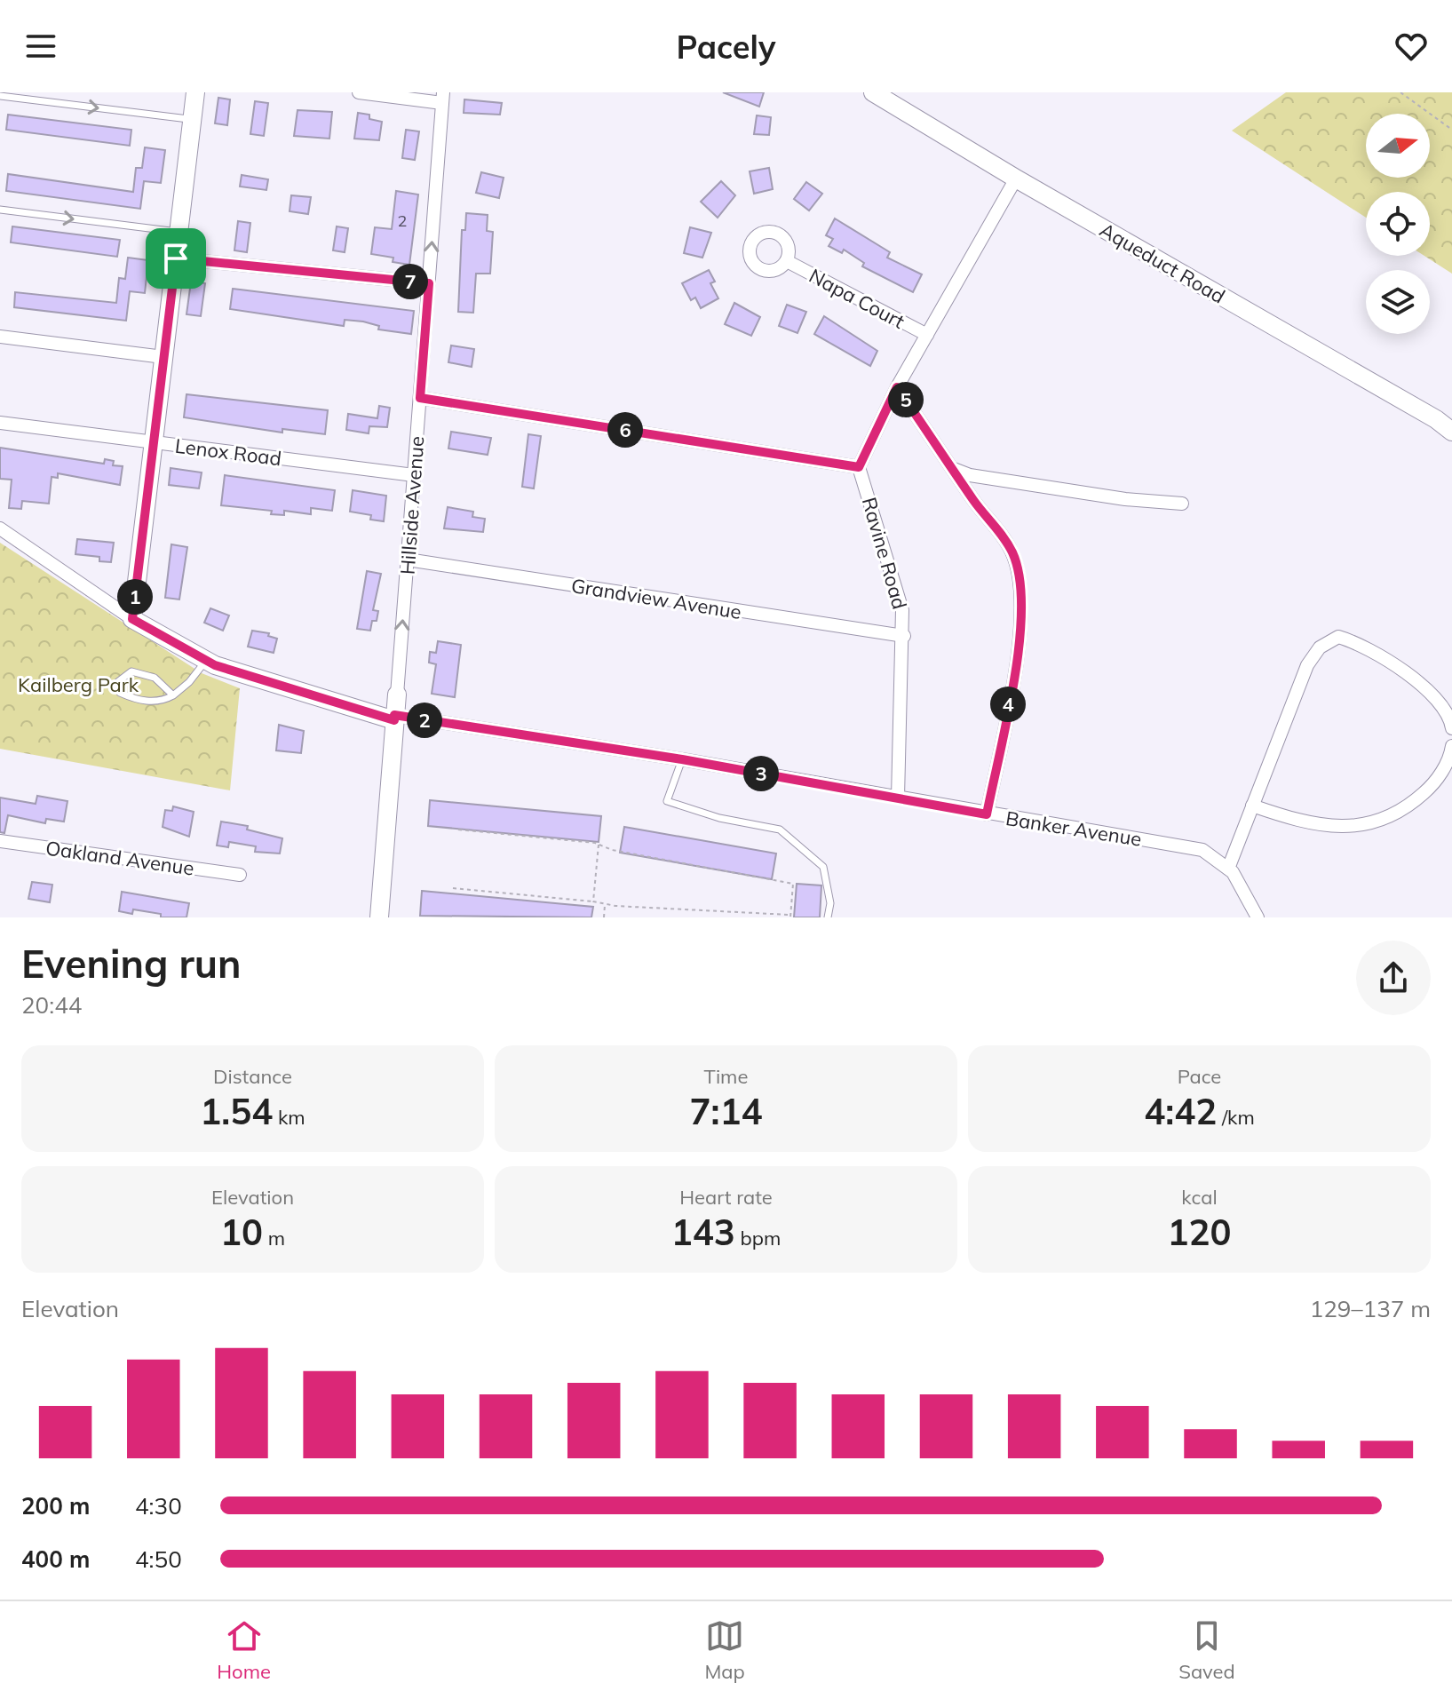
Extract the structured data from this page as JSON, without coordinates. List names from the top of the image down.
{
  "streets": {
    "street": [
      "Aqueduct Road",
      "Napa Court",
      "Lenox Road",
      "Hillside Avenue",
      "Ravine Road",
      "Grandview Avenue",
      "Banker Avenue",
      "Oakland Avenue"
    ]
  },
  "crossings": [
    ["Lenox Road", "Hillside Avenue"],
    ["Hillside Avenue", "Grandview Avenue"],
    ["Hillside Avenue", "Banker Avenue"],
    ["Ravine Road", "Grandview Avenue"],
    ["Ravine Road", "Banker Avenue"]
  ],
  "one_way": ["Hillside Avenue"],
  "parks": ["Kailberg Park"],
  "house_numbers": ["2"],
  "north": "right",
  "page": {
    "header": "Pacely",
    "pins": [
      "7",
      "5",
      "6",
      "1",
      "4",
      "2",
      "3"
    ],
    "heading": ["Evening run", "20:44"],
    "stats": [
      ["Distance", "1.54 km"],
      ["Time", "7:14"],
      ["Pace", "4:42 /km"],
      ["Elevation", "10 m"],
      ["Heart rate", "143 bpm"],
      ["kcal", "120"]
    ],
    "chart": ["Elevation", "129–137 m"],
    "list": [
      {
        "name": "200 m",
        "note": "4:30"
      },
      {
        "name": "400 m",
        "note": "4:50"
      }
    ],
    "tabs": ["Home", "Map", "Saved"]
  }
}
